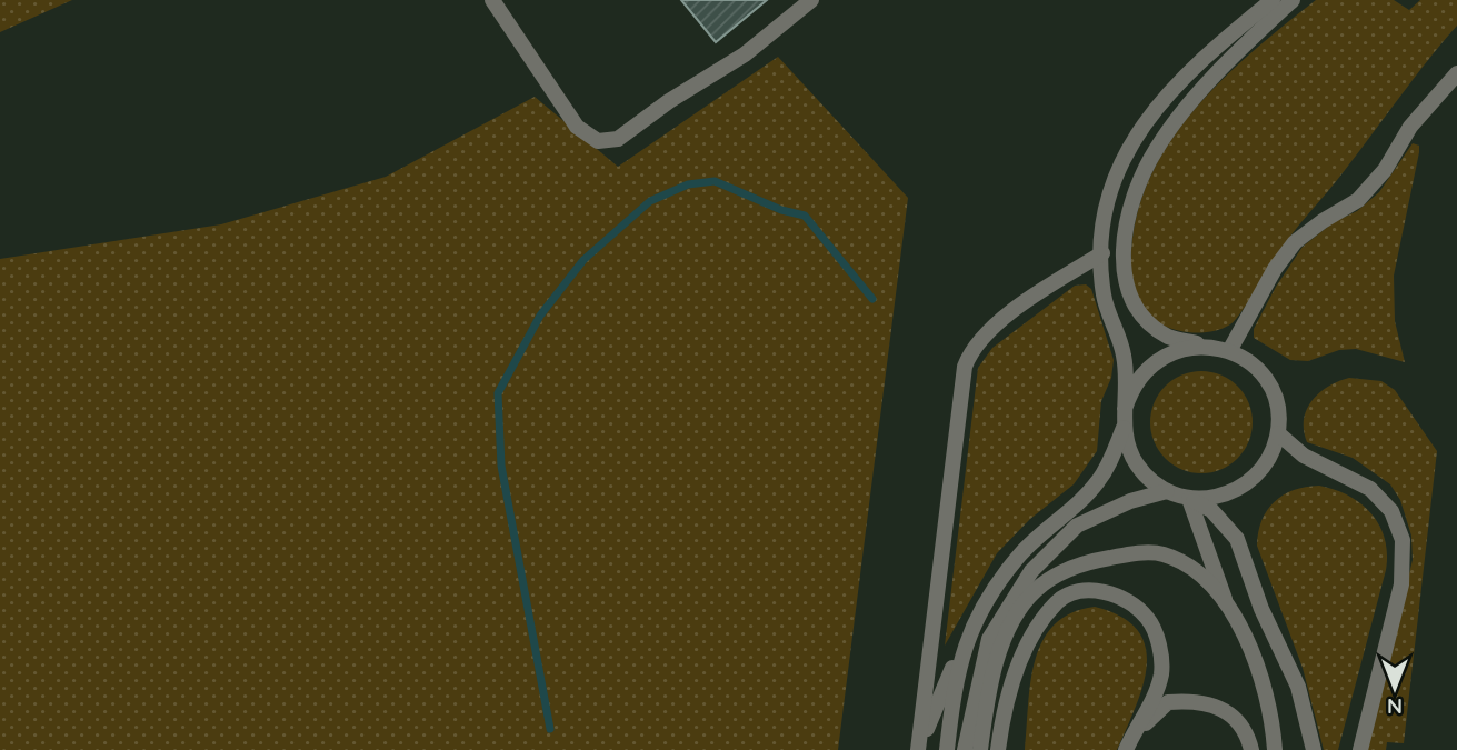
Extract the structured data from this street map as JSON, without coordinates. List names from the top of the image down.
{
  "north": "bottom"
}
